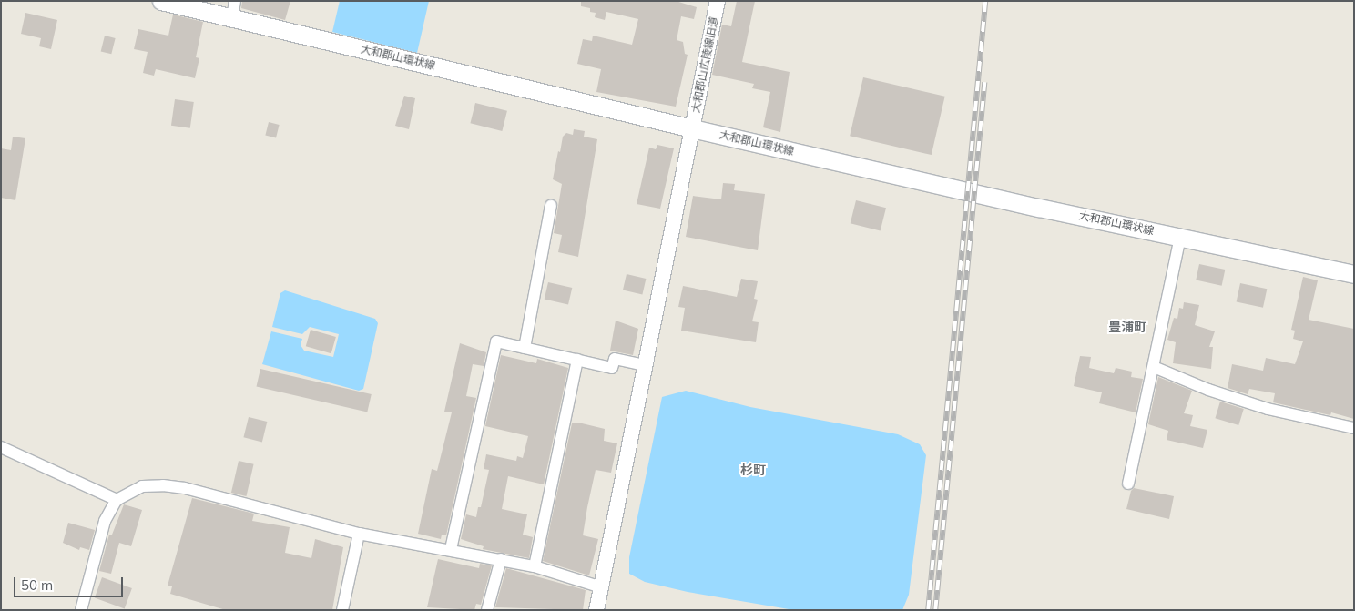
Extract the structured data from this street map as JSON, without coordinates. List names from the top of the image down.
{
  "streets": {
    "main road": ["大和郡山環状線"],
    "street": ["大和郡山広陵線旧道"]
  },
  "crossings": [
    ["大和郡山環状線", "大和郡山広陵線旧道"]
  ],
  "districts": ["豊浦町", "杉町"],
  "scale_bar": "50 m"
}
